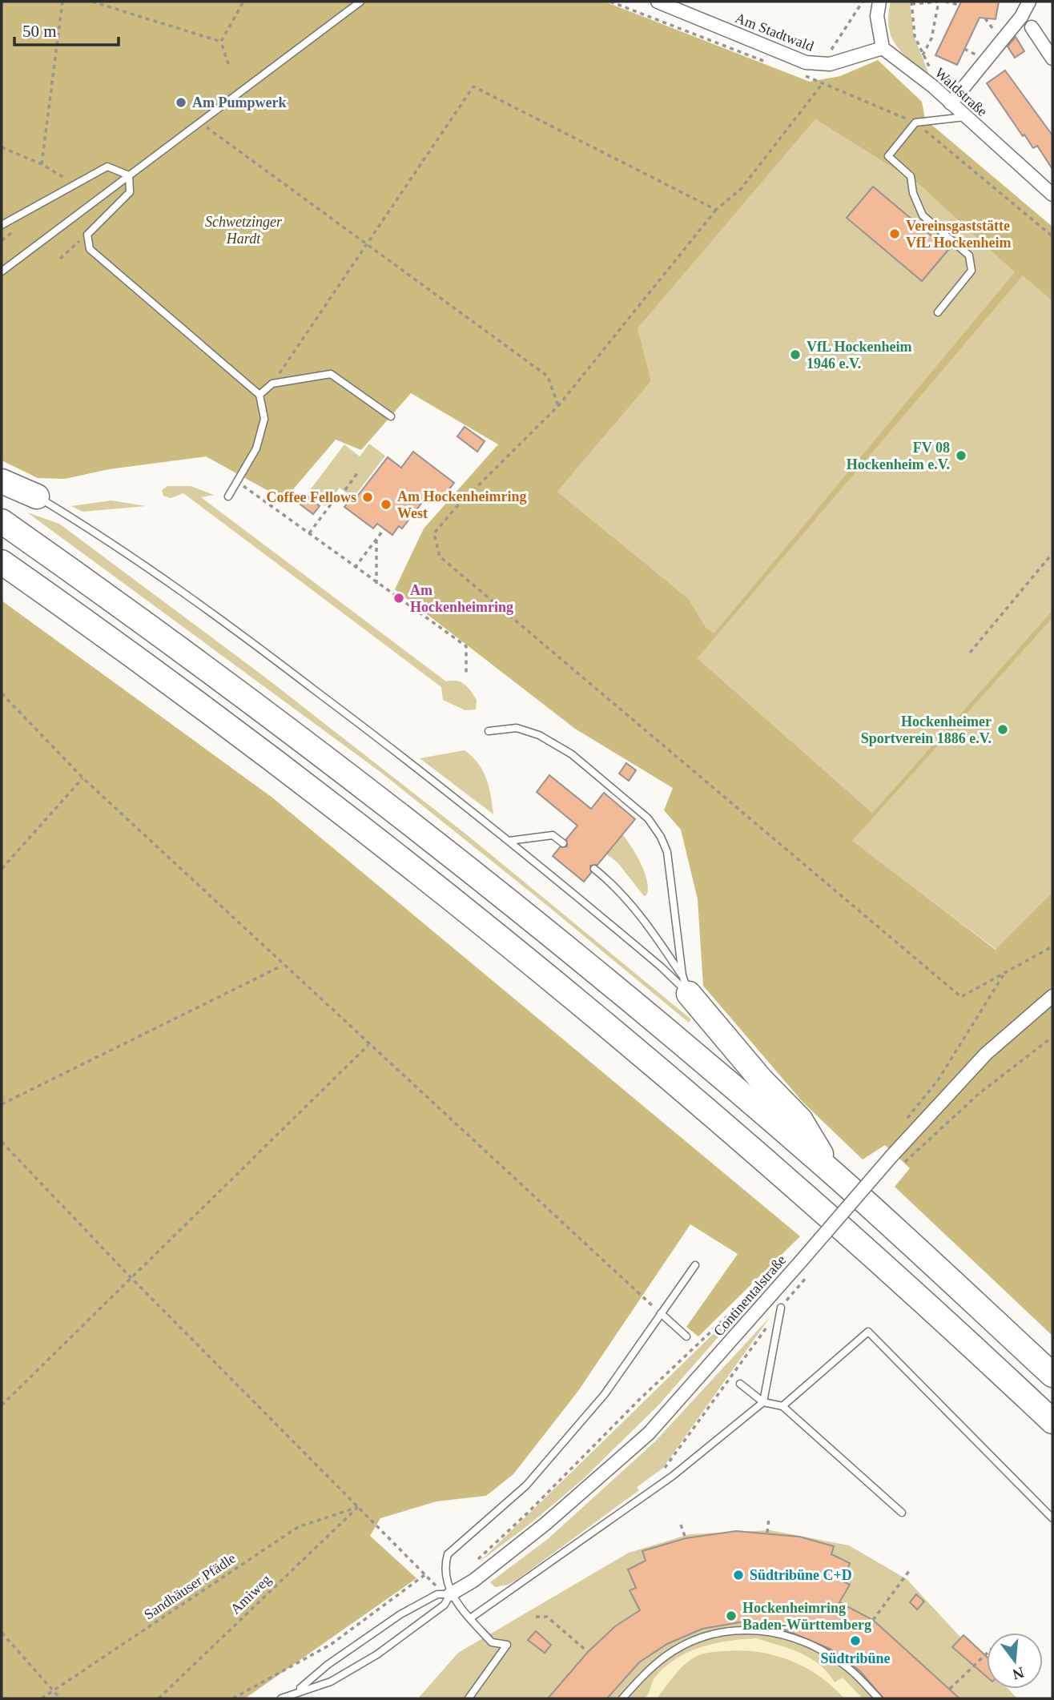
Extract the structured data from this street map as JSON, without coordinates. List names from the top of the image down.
{
  "streets": {
    "street": ["Am Stadtwald", "Waldstraße", "Continentalstraße"],
    "path": ["Sandhäuser Pfädle", "Amiweg"]
  },
  "crossings": [
    ["Am Stadtwald", "Waldstraße"],
    ["Sandhäuser Pfädle", "Amiweg"]
  ],
  "parks": ["Schwetzinger Hardt"],
  "places": [
    "Am Pumpwerk",
    "Vereinsgaststätte VfL Hockenheim",
    "VfL Hockenheim 1946 e.V.",
    "FV 08 Hockenheim e.V.",
    "Coffee Fellows",
    "Am Hockenheimring West",
    "Am Hockenheimring",
    "Hockenheimer Sportverein 1886 e.V.",
    "Südtribüne C+D",
    "Hockenheimring Baden-Württemberg",
    "Südtribüne"
  ],
  "scale_bar": "50 m",
  "north": "bottom"
}
